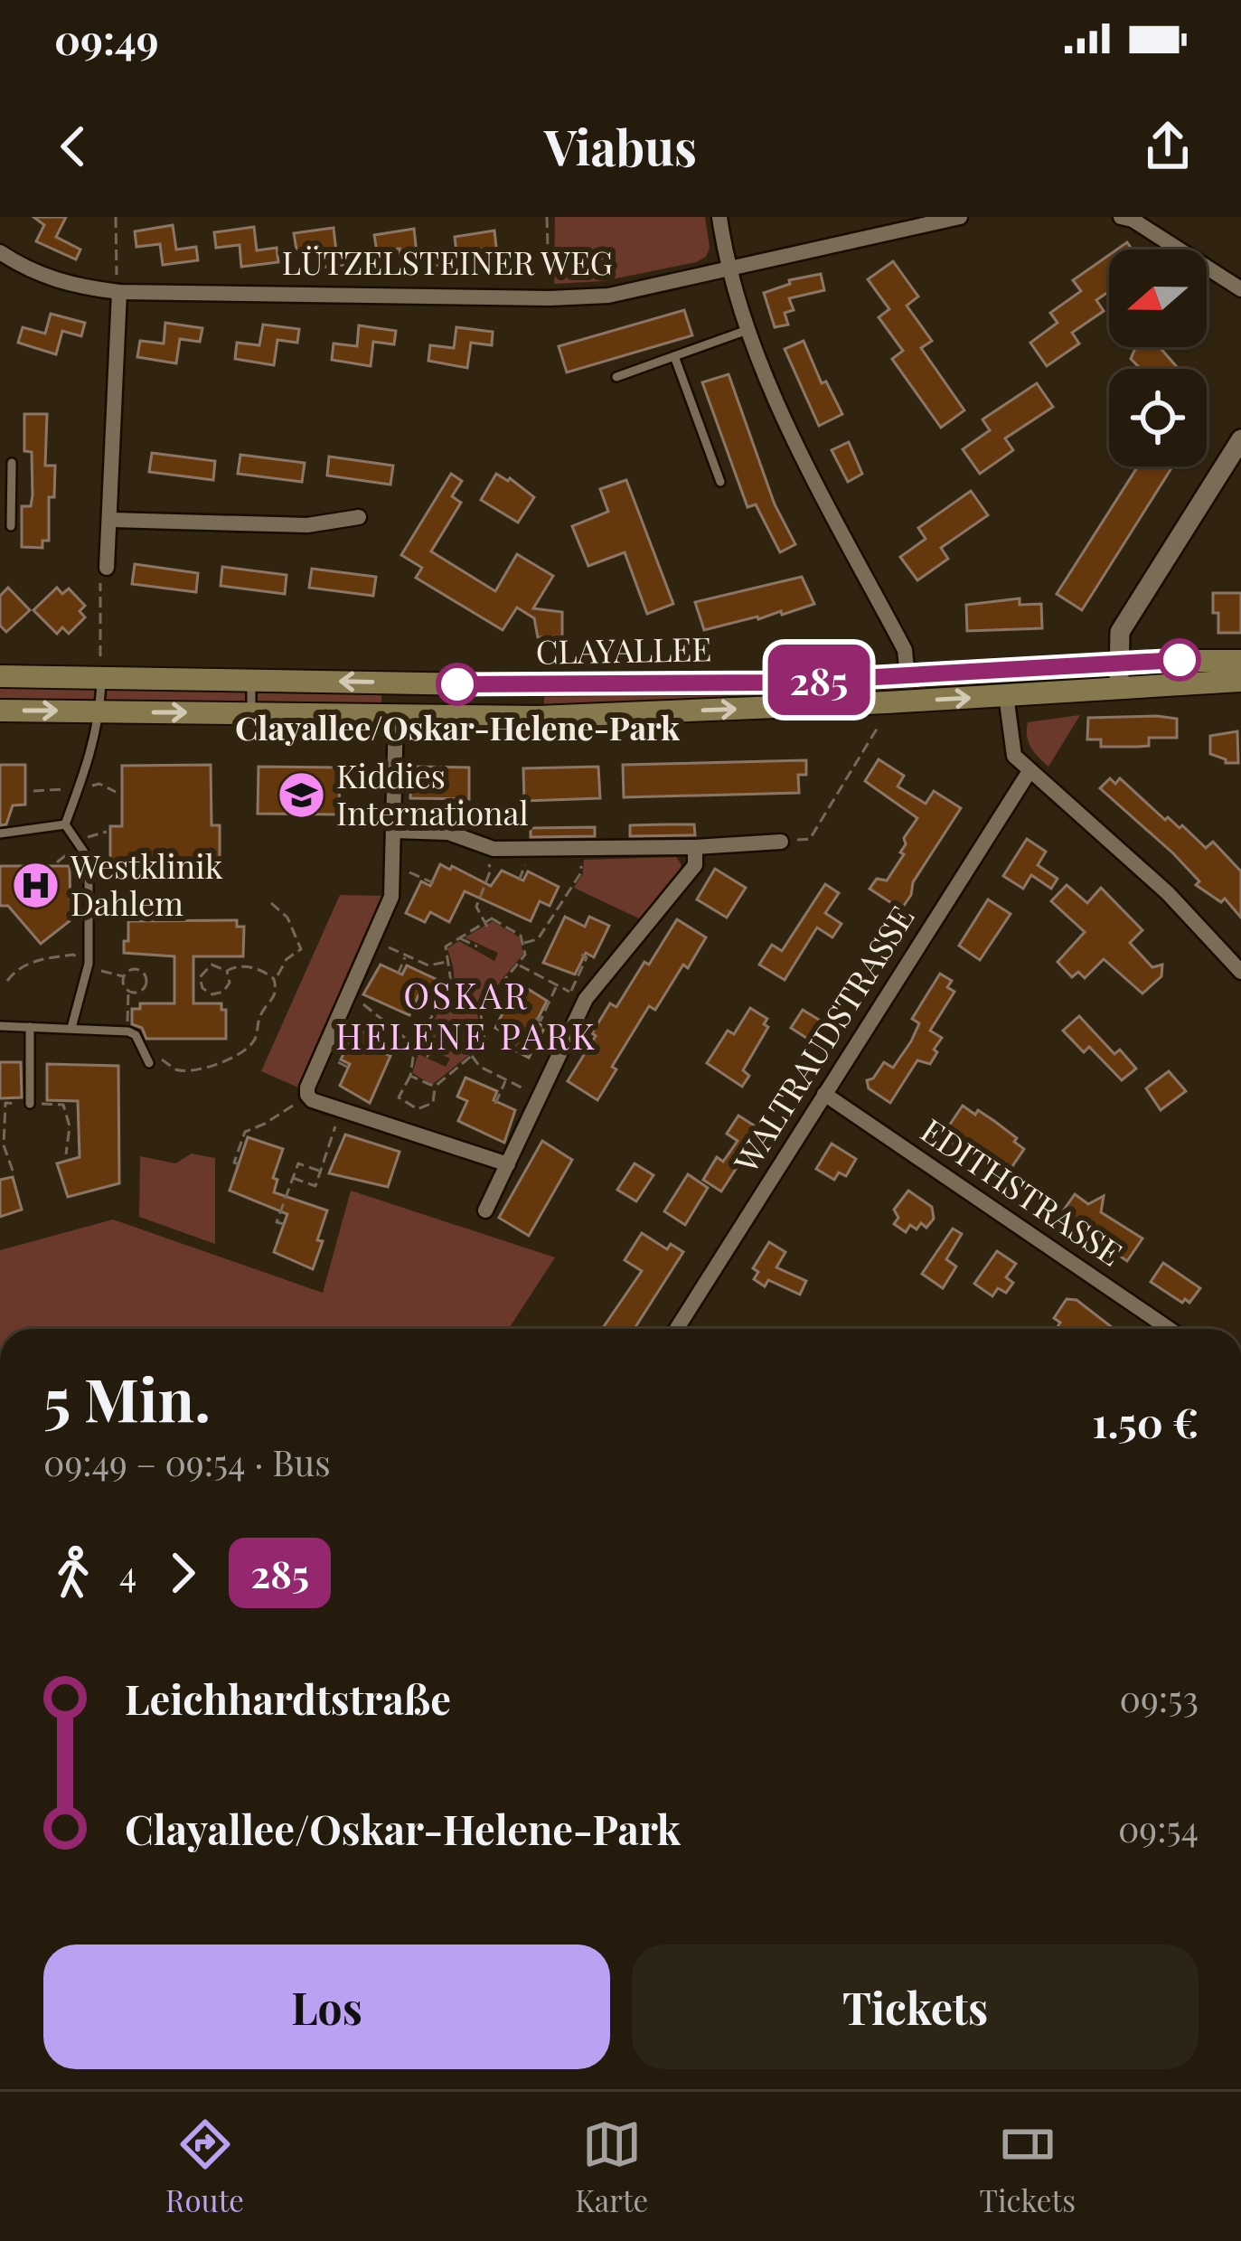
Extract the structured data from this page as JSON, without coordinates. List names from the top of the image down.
{
  "streets": {
    "main road": ["CLAYALLEE"],
    "street": ["LÜTZELSTEINER WEG", "WALTRAUDSTRASSE", "EDITHSTRASSE"]
  },
  "crossings": [
    ["WALTRAUDSTRASSE", "EDITHSTRASSE"]
  ],
  "districts": ["OSKAR HELENE PARK"],
  "places": {
    "other": ["Clayallee/Oskar-Helene-Park"],
    "school or university": ["Kiddies International"],
    "hospital": ["Westklinik Dahlem"]
  },
  "lines": ["bus line 285"],
  "north": "left",
  "page": {
    "status": "09:49",
    "header": "Viabus",
    "on_map": "285",
    "heading": ["5 Min.", "09:49 – 09:54 · Bus", "1.50 €"],
    "legs": ["4", "285"],
    "list": [
      {
        "name": "Leichhardtstraße",
        "value": "09:53"
      },
      {
        "name": "Clayallee/Oskar-Helene-Park",
        "value": "09:54"
      }
    ],
    "buttons": ["Los", "Tickets"],
    "tabs": ["Route", "Karte", "Tickets"]
  }
}
